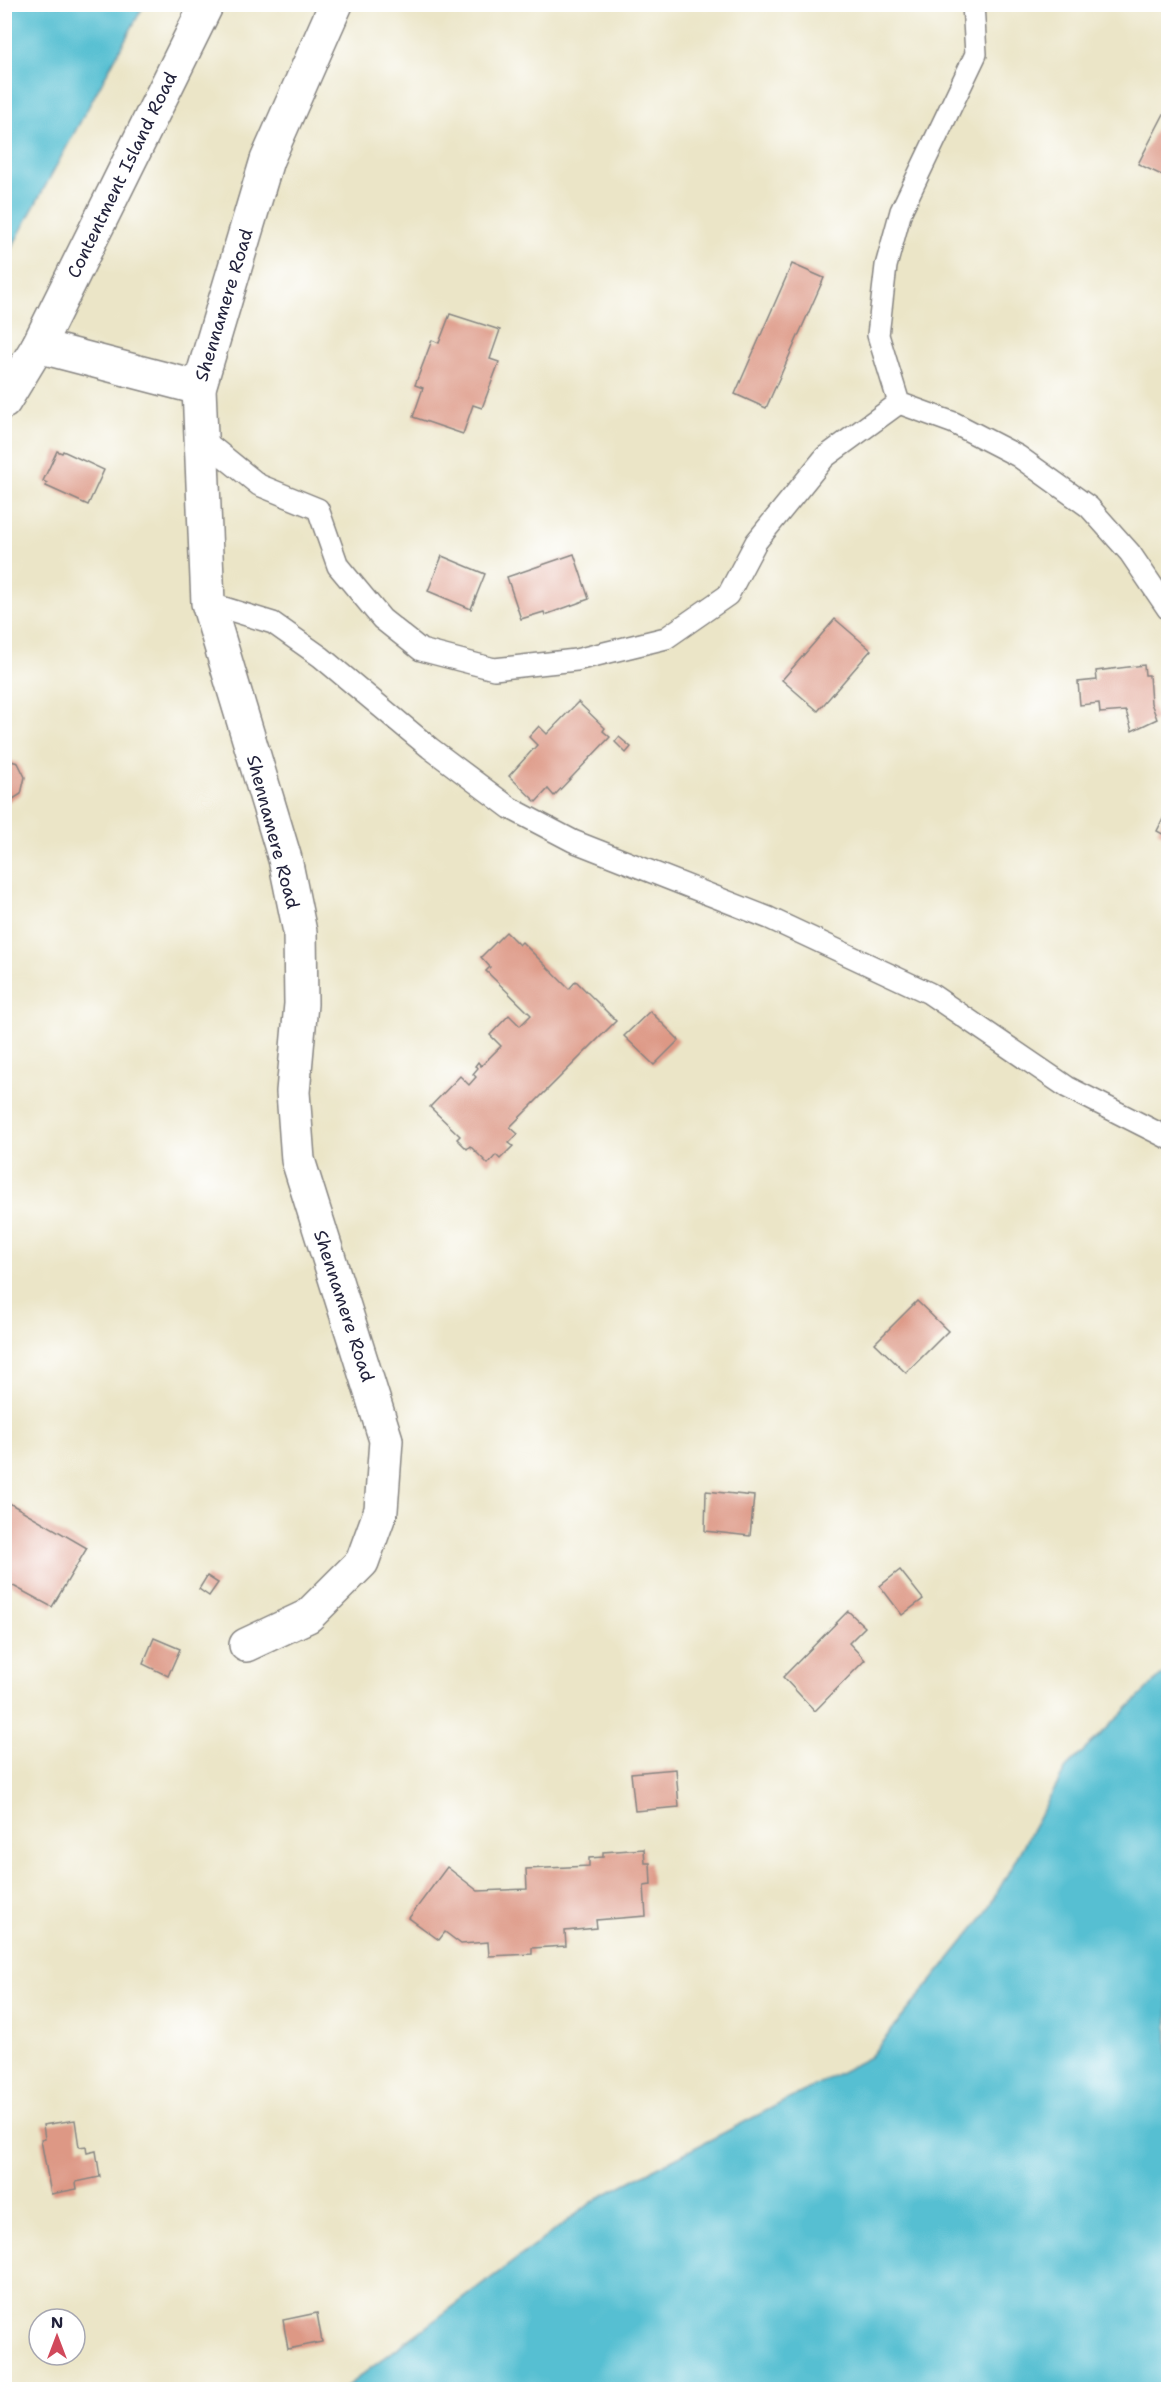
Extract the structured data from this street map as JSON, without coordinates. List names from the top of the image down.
{
  "streets": {
    "street": ["Contentment Island Road", "Shennamere Road"]
  },
  "north": "top"
}
